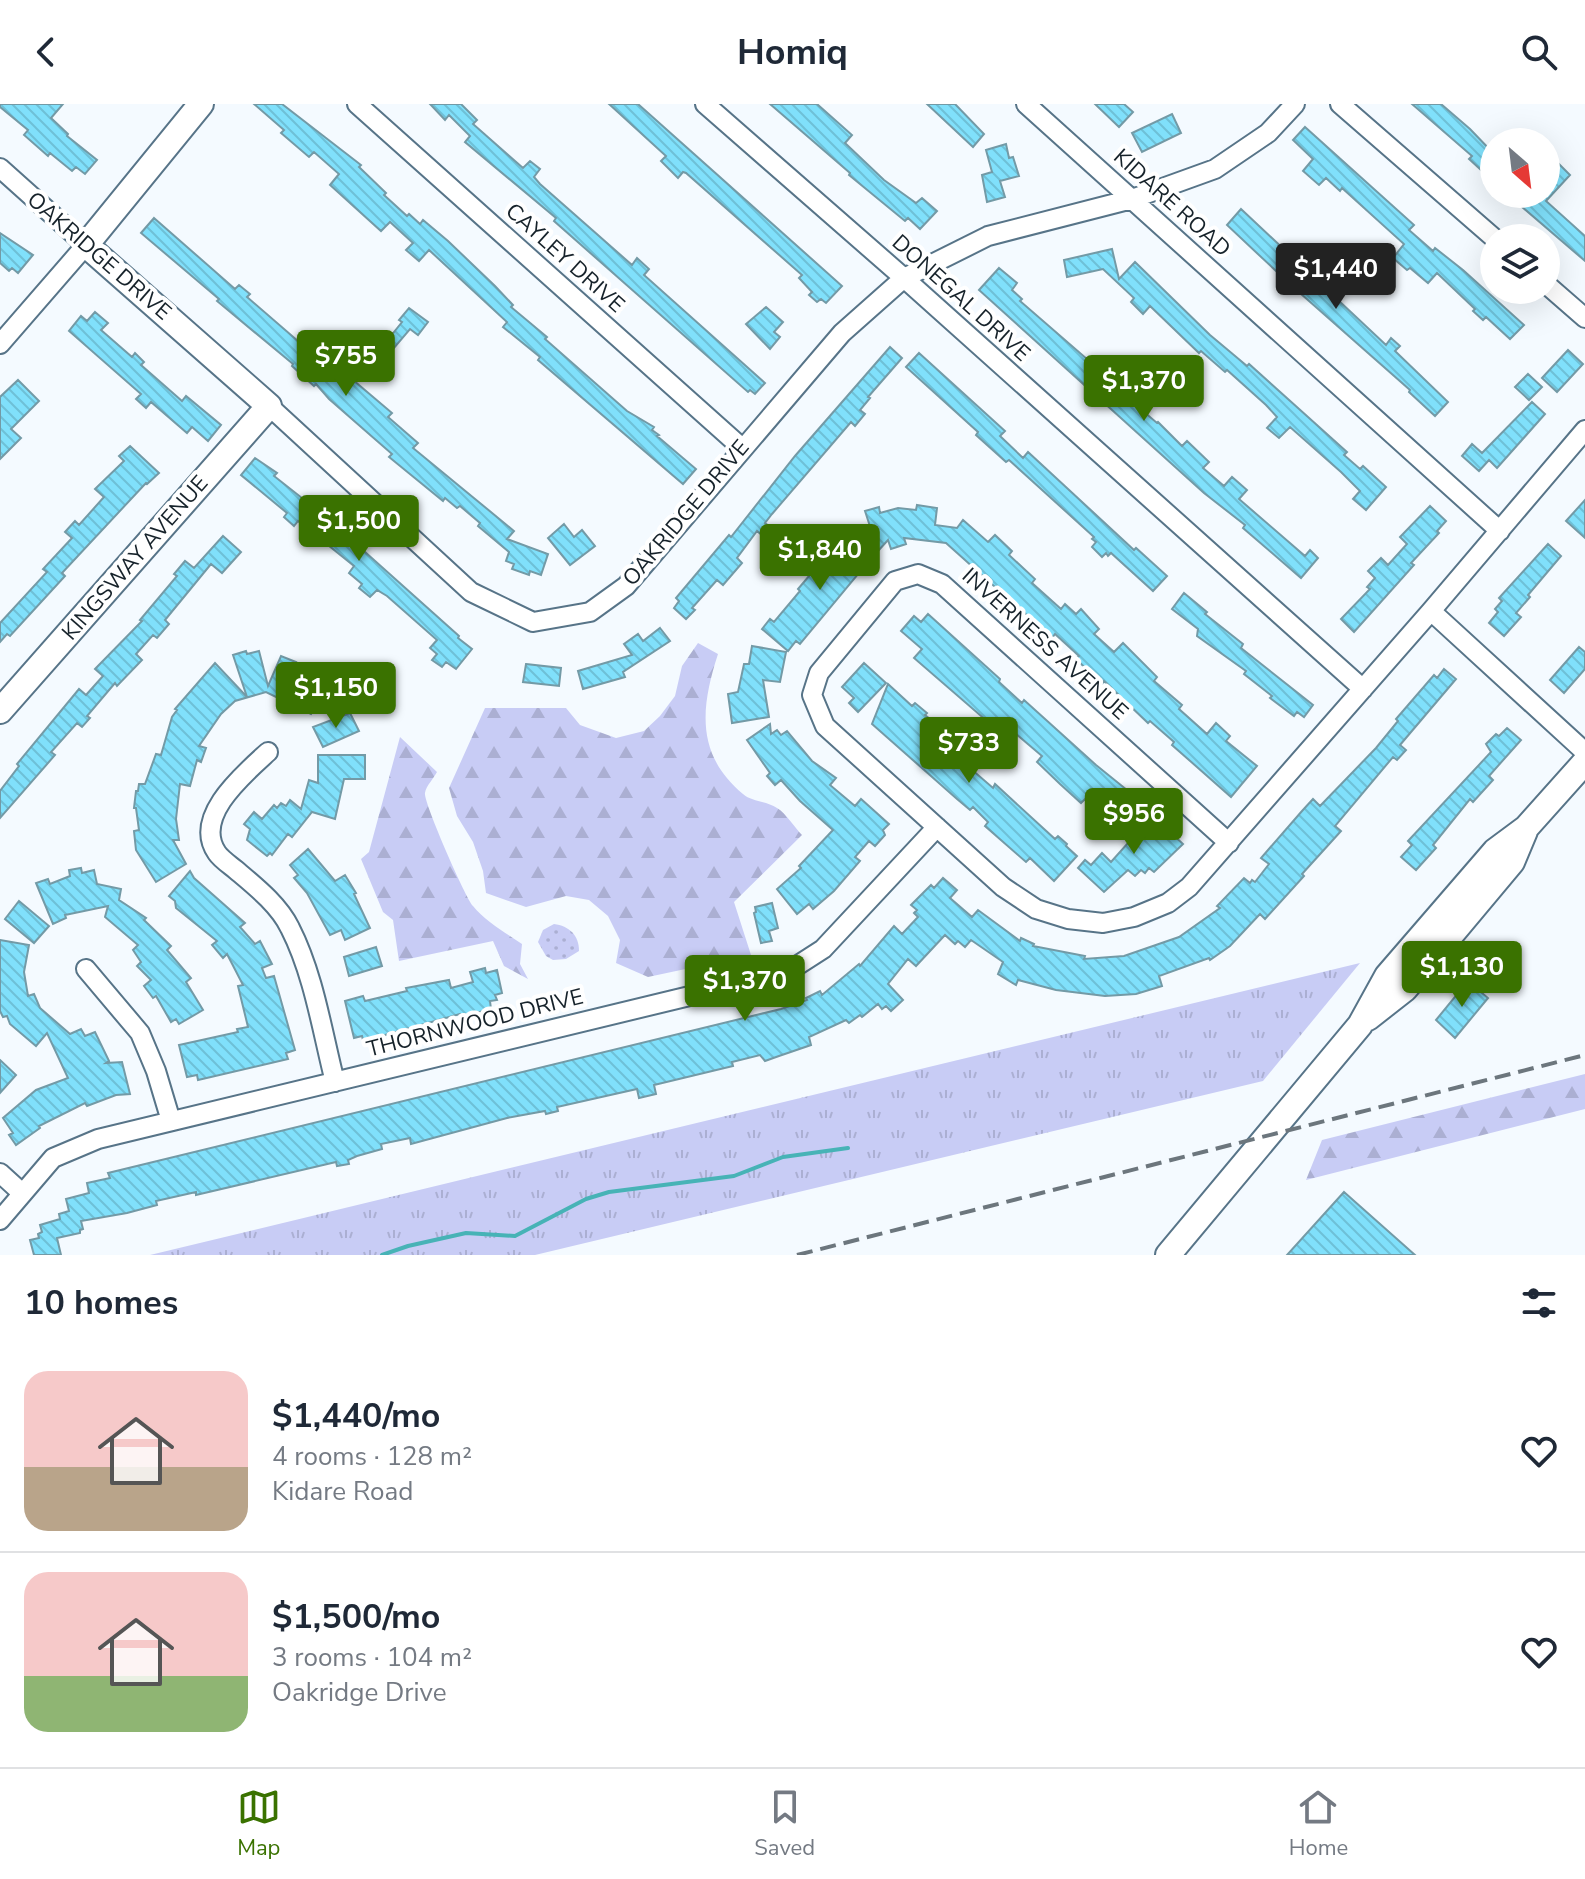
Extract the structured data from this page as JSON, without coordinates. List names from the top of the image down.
{
  "streets": {
    "street": [
      "KIDARE ROAD",
      "OAKRIDGE DRIVE",
      "CAYLEY DRIVE",
      "DONEGAL DRIVE",
      "KINGSWAY AVENUE",
      "INVERNESS AVENUE",
      "THORNWOOD DRIVE"
    ]
  },
  "crossings": [
    ["KIDARE ROAD", "OAKRIDGE DRIVE"],
    ["KIDARE ROAD", "INVERNESS AVENUE"],
    ["OAKRIDGE DRIVE", "CAYLEY DRIVE"],
    ["OAKRIDGE DRIVE", "DONEGAL DRIVE"],
    ["OAKRIDGE DRIVE", "KINGSWAY AVENUE"],
    ["DONEGAL DRIVE", "INVERNESS AVENUE"],
    ["INVERNESS AVENUE", "THORNWOOD DRIVE"]
  ],
  "north": "bottom right",
  "page": {
    "header": "Homiq",
    "price": [
      "$1,440",
      "$755",
      "$1,370",
      "$1,500",
      "$1,840",
      "$1,150",
      "$733",
      "$956",
      "$1,130",
      "$1,370"
    ],
    "heading": "10 homes",
    "list": [
      {
        "name": "$1,440/mo",
        "note": "4 rooms · 128 m² · Kidare Road"
      },
      {
        "name": "$1,500/mo",
        "note": "3 rooms · 104 m² · Oakridge Drive"
      }
    ],
    "tabs": ["Map", "Saved", "Home"]
  }
}
